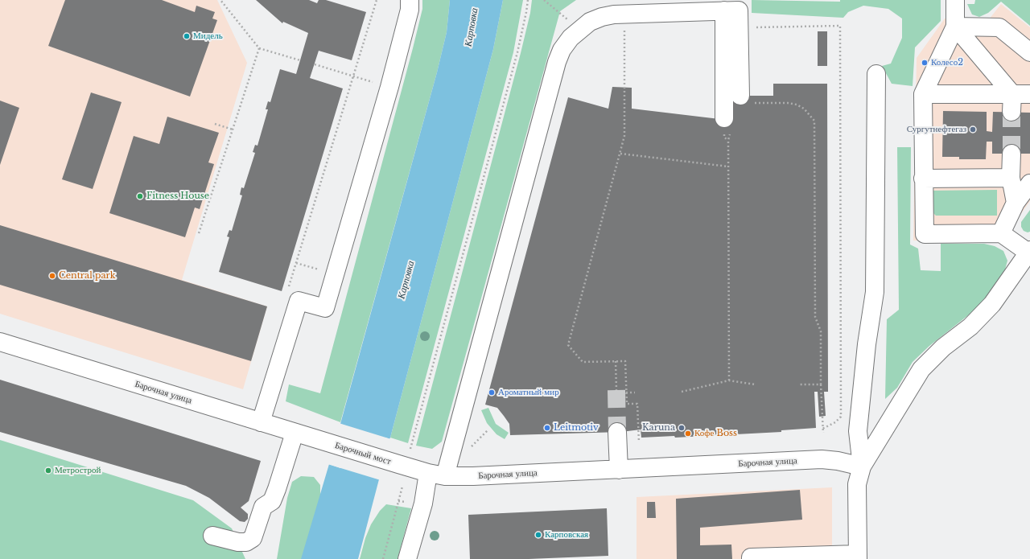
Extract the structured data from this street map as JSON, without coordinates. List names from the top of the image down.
{
  "streets": {
    "street": ["Барочная улица", "Барочный мост"]
  },
  "crossings": [
    ["Барочная улица", "Барочный мост"]
  ],
  "water": ["Карповка"],
  "places": [
    "Мидель",
    "Колесо2",
    "Сургутнефтегаз",
    "Fitness House",
    "Central park",
    "Ароматный мир",
    "Leitmotiv",
    "Karuna",
    "Кофе Boss",
    "Метрострой",
    "Карповская"
  ]
}
